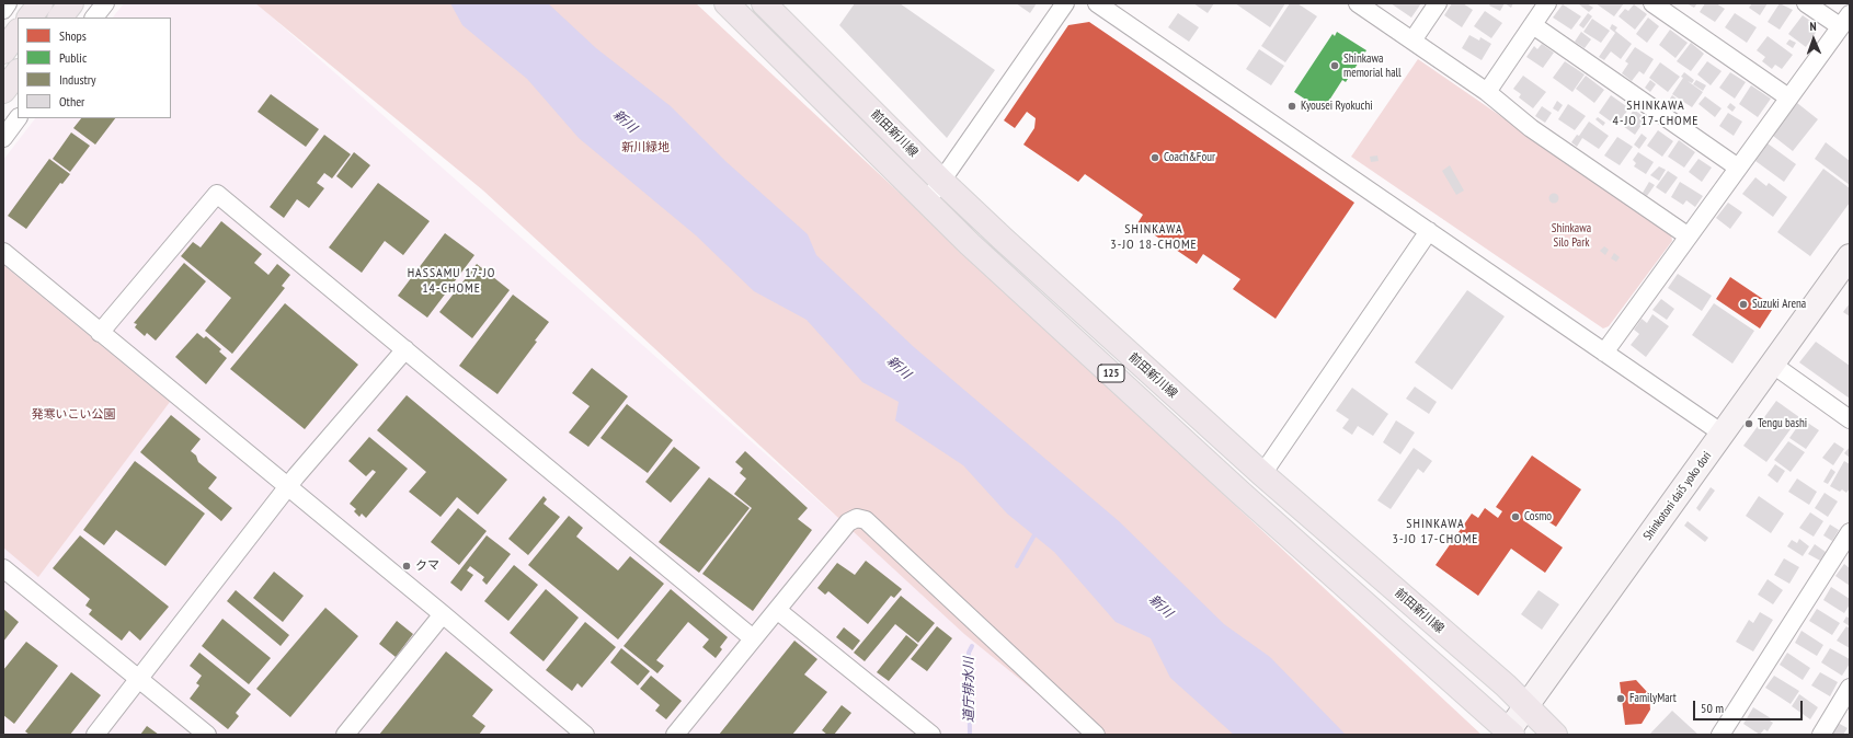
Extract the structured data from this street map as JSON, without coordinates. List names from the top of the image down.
{
  "streets": {
    "main road": ["前田新川線", "125"],
    "street": ["Shinkotoni dai5 yoko dori"]
  },
  "crossings": [
    ["前田新川線", "Shinkotoni dai5 yoko dori"]
  ],
  "districts": [
    "SHINKAWA 4-JO 17-CHOME",
    "SHINKAWA 3-JO 18-CHOME",
    "HASSAMU 17-JO 14-CHOME",
    "SHINKAWA 3-JO 17-CHOME"
  ],
  "water": ["新川", "道庁排水川"],
  "parks": ["新川緑地", "Shinkawa Silo Park", "発寒いこい公園"],
  "places": [
    "Shinkawa memorial hall",
    "Kyousei Ryokuchi",
    "Coach&Four",
    "Suzuki Arena",
    "Tengu bashi",
    "Cosmo",
    "クマ",
    "FamilyMart"
  ],
  "legend": [
    "Shops",
    "Public",
    "Industry",
    "Other"
  ],
  "scale_bar": "50 m",
  "north": "top"
}
